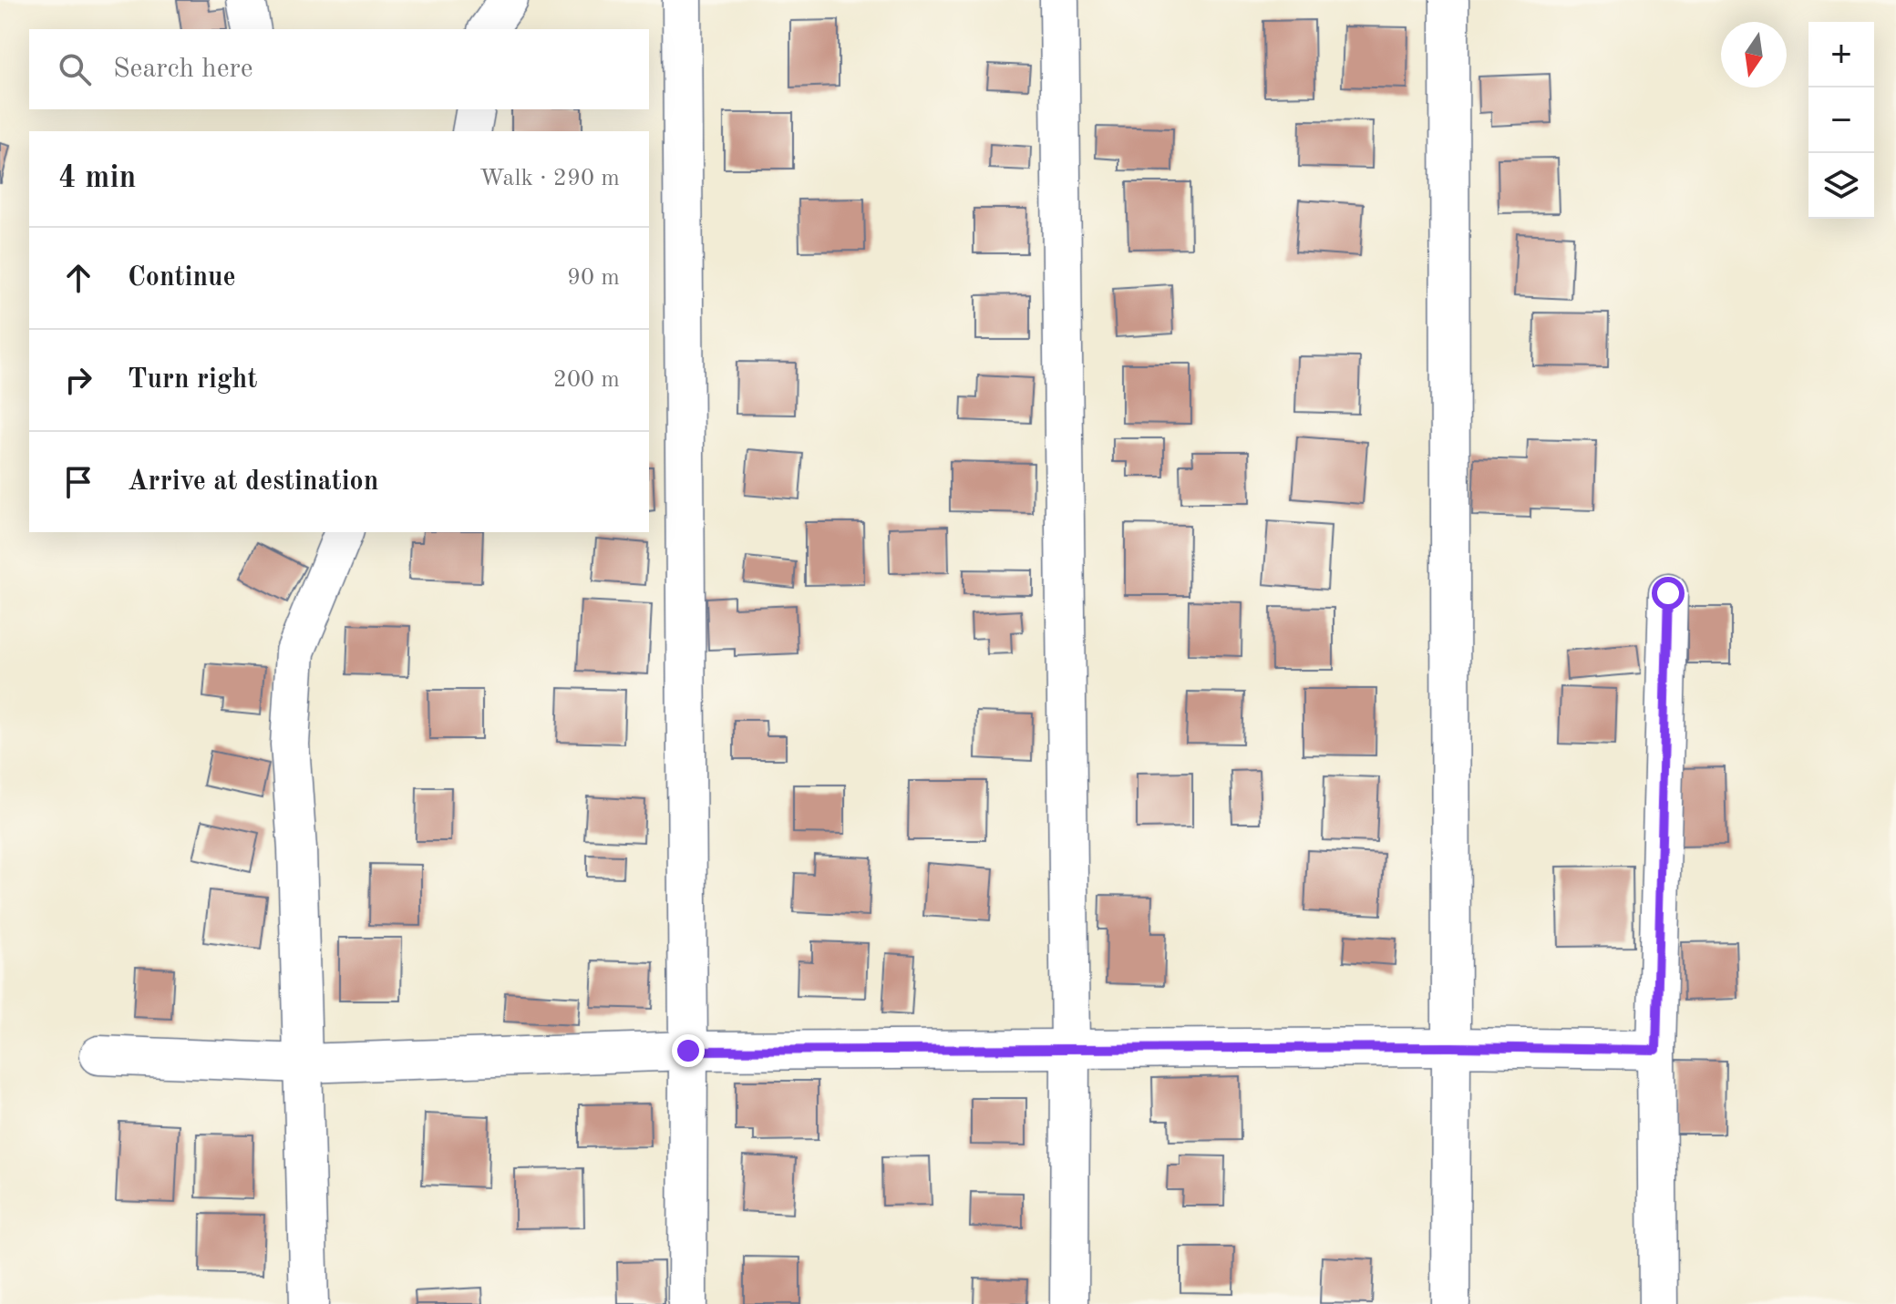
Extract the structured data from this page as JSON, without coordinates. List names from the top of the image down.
{
  "north": "bottom",
  "page": {
    "map_buttons": ["+", "−"],
    "search": "Search here",
    "heading": ["4 min", "Walk · 290 m"],
    "list": [
      ["Continue", "90 m"],
      ["Turn right", "200 m"],
      "Arrive at destination"
    ]
  }
}
